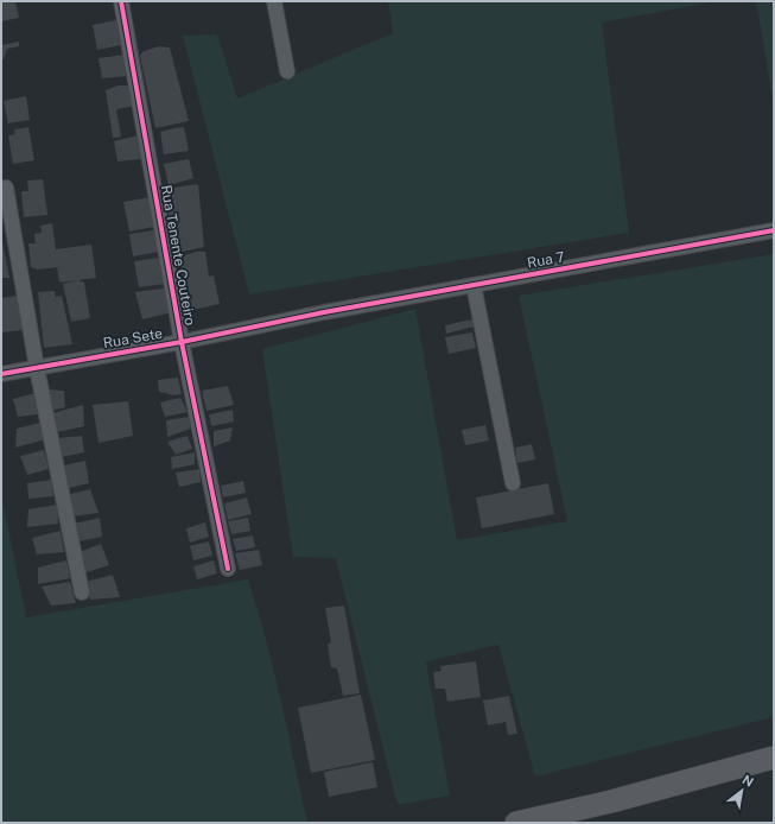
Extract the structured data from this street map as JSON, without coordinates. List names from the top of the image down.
{
  "streets": {
    "street": ["Rua Tenente Couteiro", "Rua 7", "Rua Sete"]
  },
  "crossings": [
    ["Rua Tenente Couteiro", "Rua Sete"],
    ["Rua 7", "Rua Sete"]
  ],
  "north": "top right"
}
